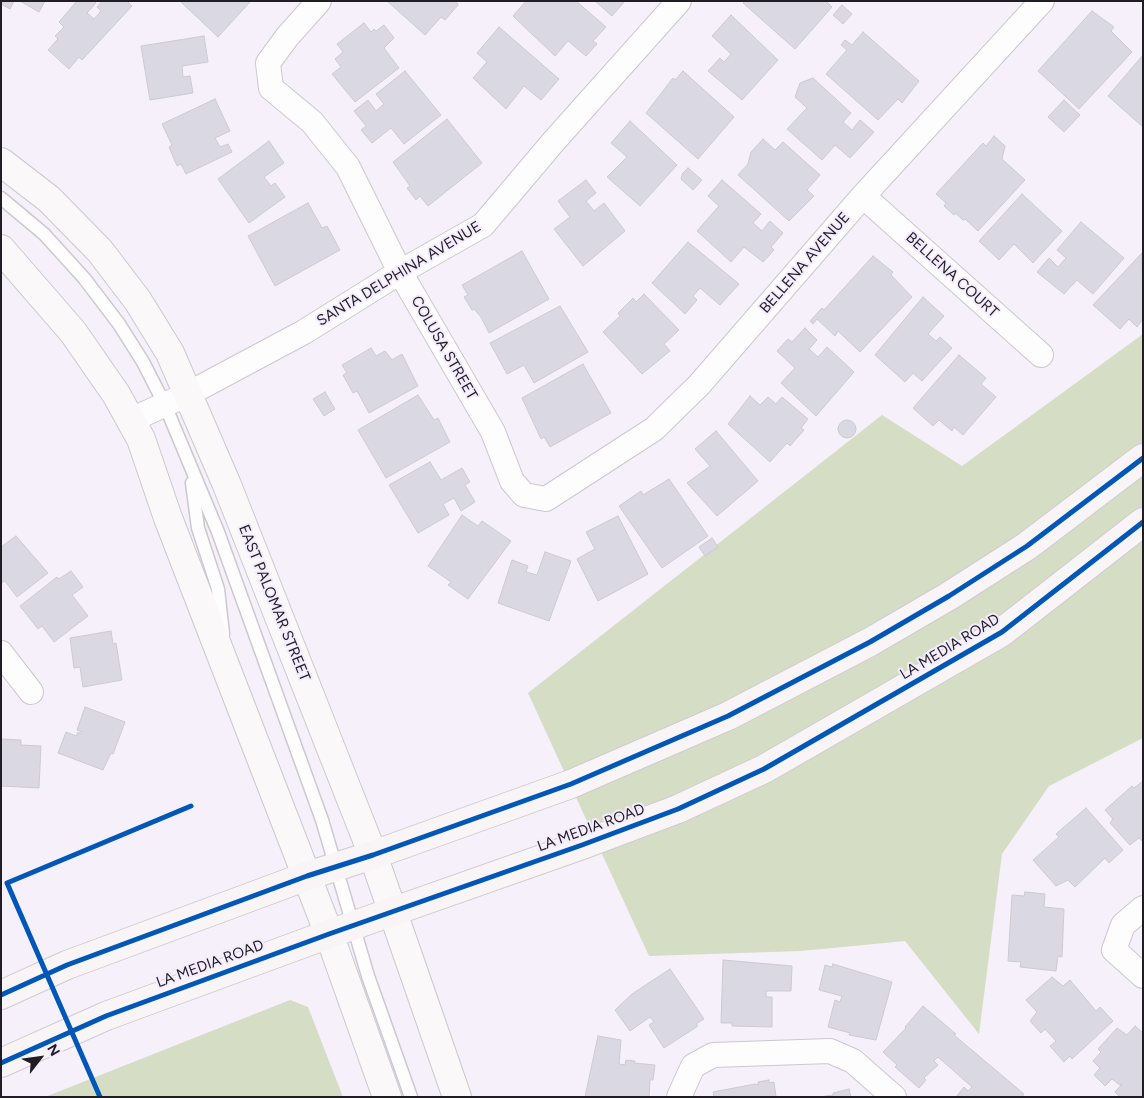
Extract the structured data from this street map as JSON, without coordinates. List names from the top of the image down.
{
  "streets": {
    "main road": ["EAST PALOMAR STREET", "LA MEDIA ROAD"],
    "street": [
      "BELLENA AVENUE",
      "SANTA DELPHINA AVENUE",
      "BELLENA COURT",
      "COLUSA STREET"
    ]
  },
  "crossings": [
    ["BELLENA AVENUE", "BELLENA COURT"],
    ["BELLENA AVENUE", "COLUSA STREET"],
    ["SANTA DELPHINA AVENUE", "COLUSA STREET"],
    ["SANTA DELPHINA AVENUE", "EAST PALOMAR STREET"],
    ["EAST PALOMAR STREET", "LA MEDIA ROAD"]
  ],
  "north": "top right"
}
